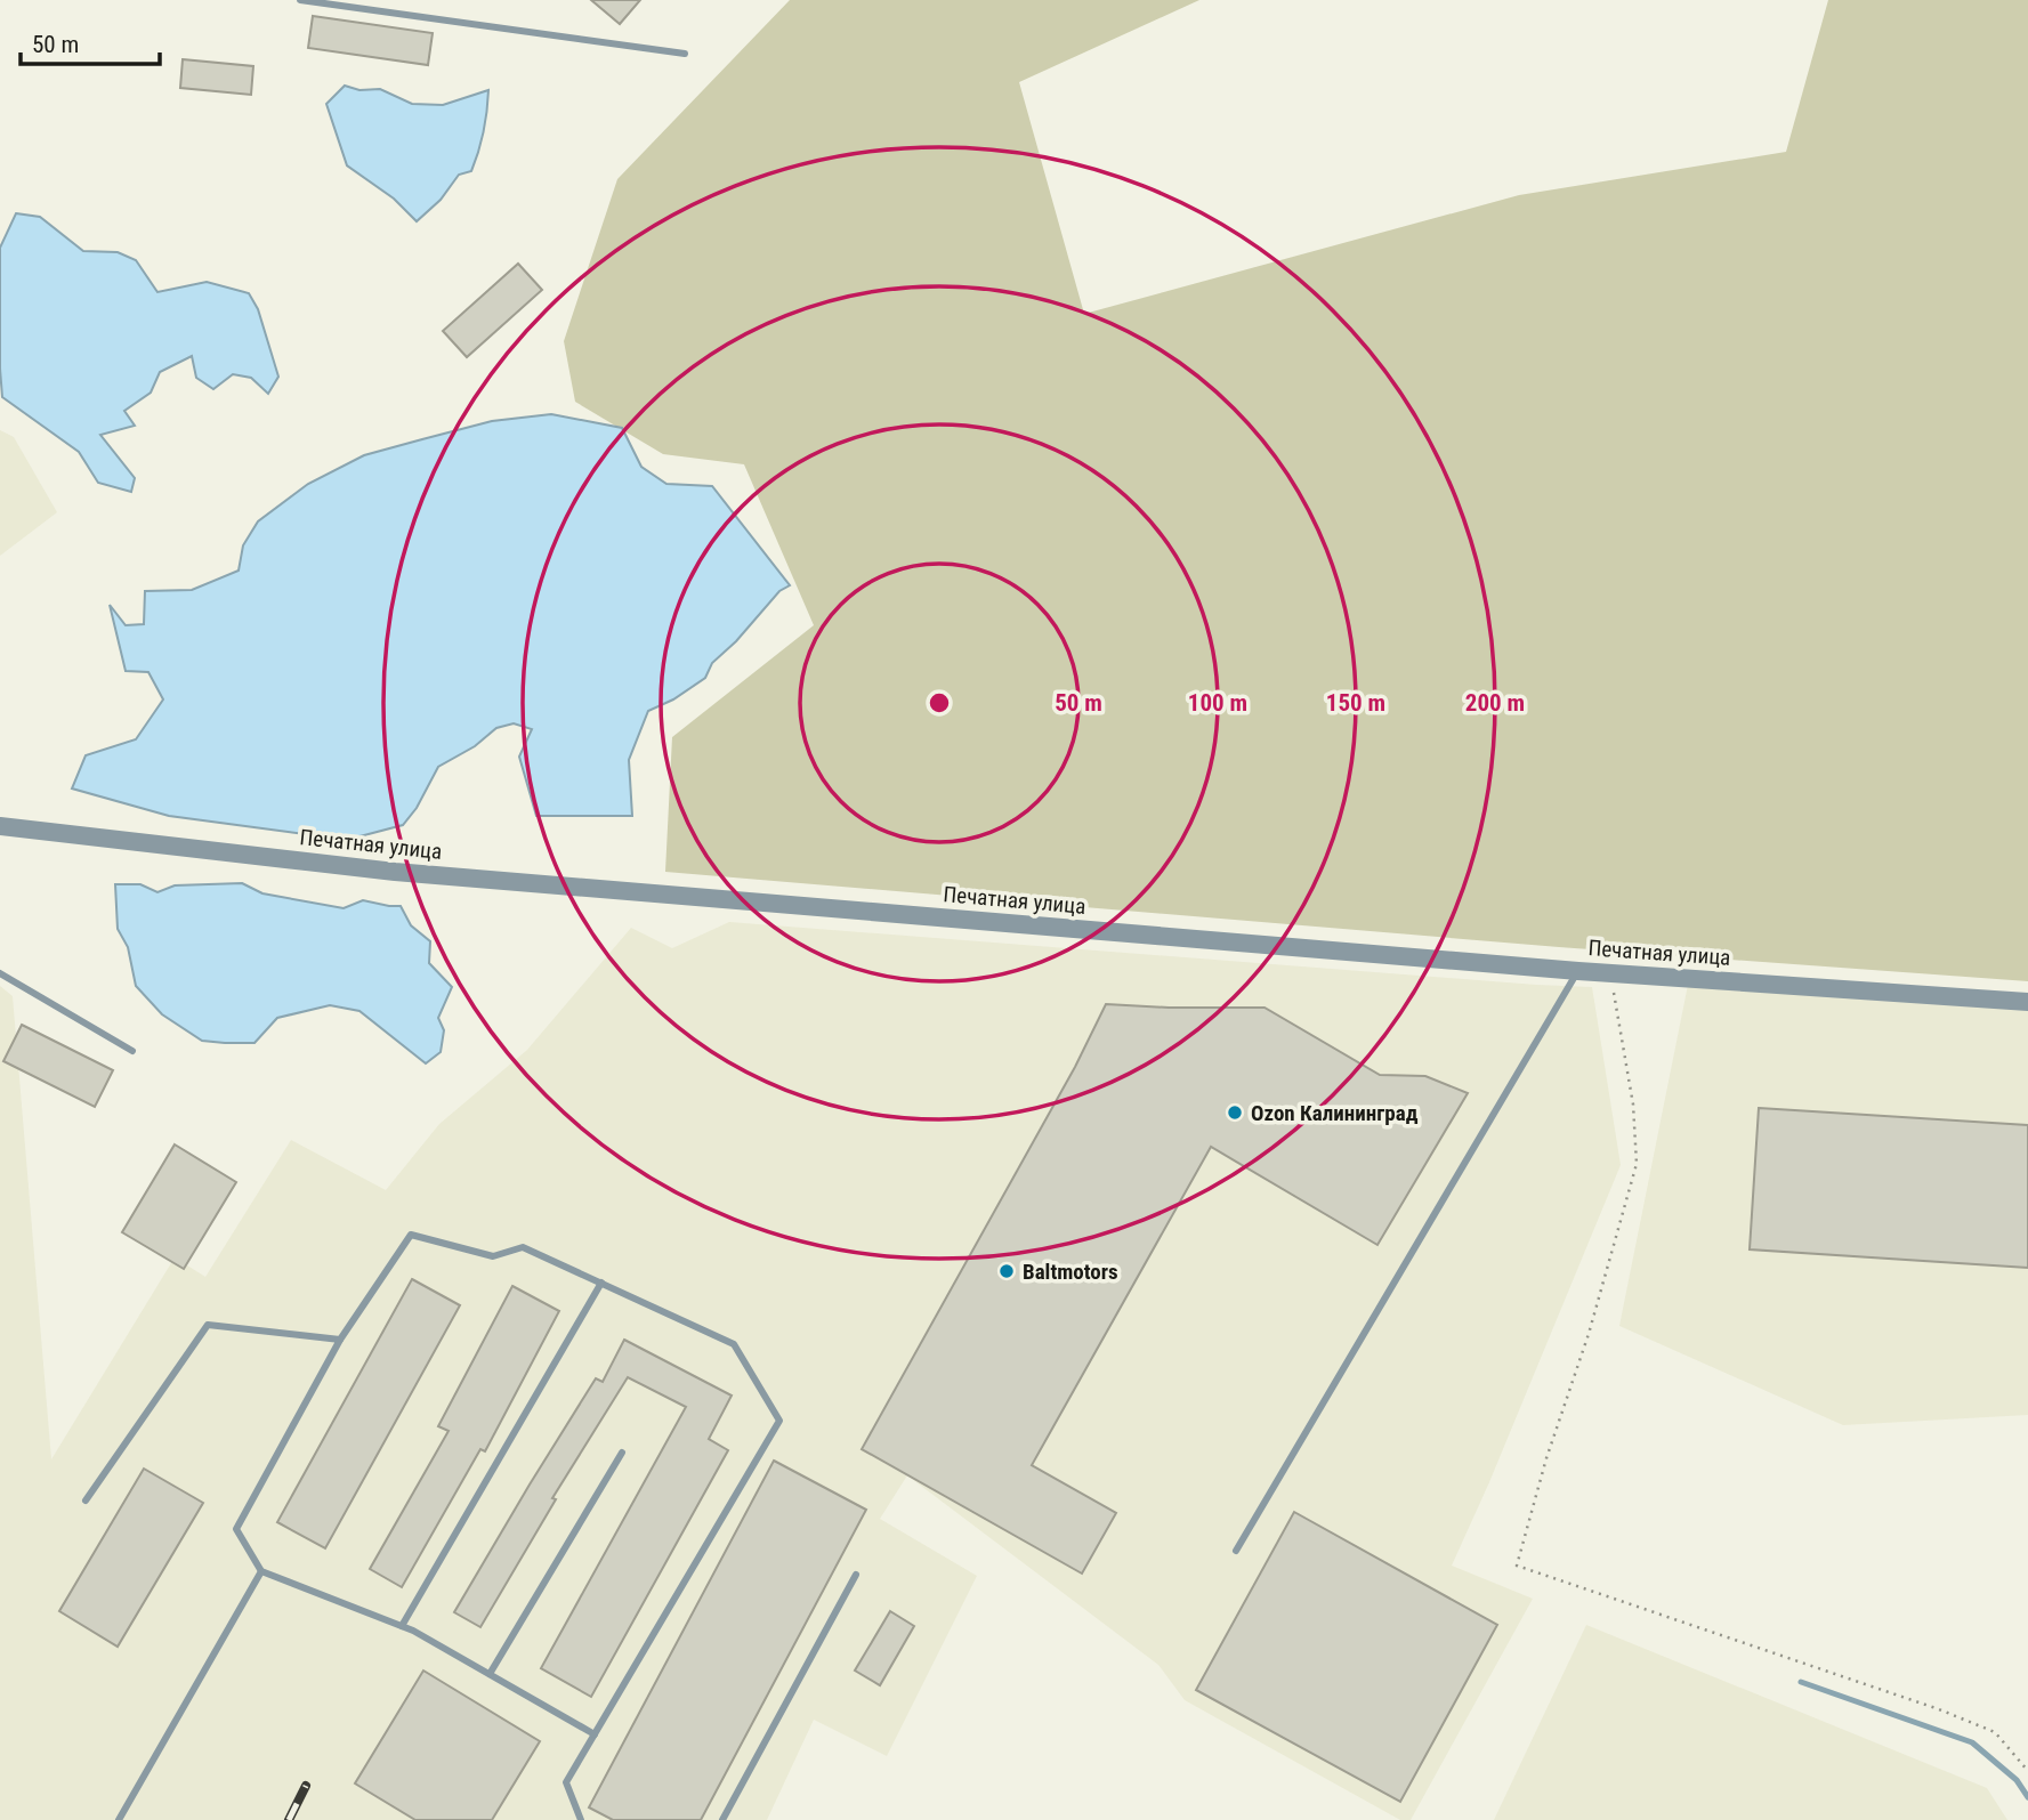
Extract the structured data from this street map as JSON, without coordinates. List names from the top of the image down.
{
  "streets": {
    "street": ["Печатная улица"]
  },
  "places": ["Ozon Калининград", "Baltmotors"],
  "scale_bar": "50 m",
  "rings": [
    "50 m",
    "100 m",
    "150 m",
    "200 m"
  ]
}
